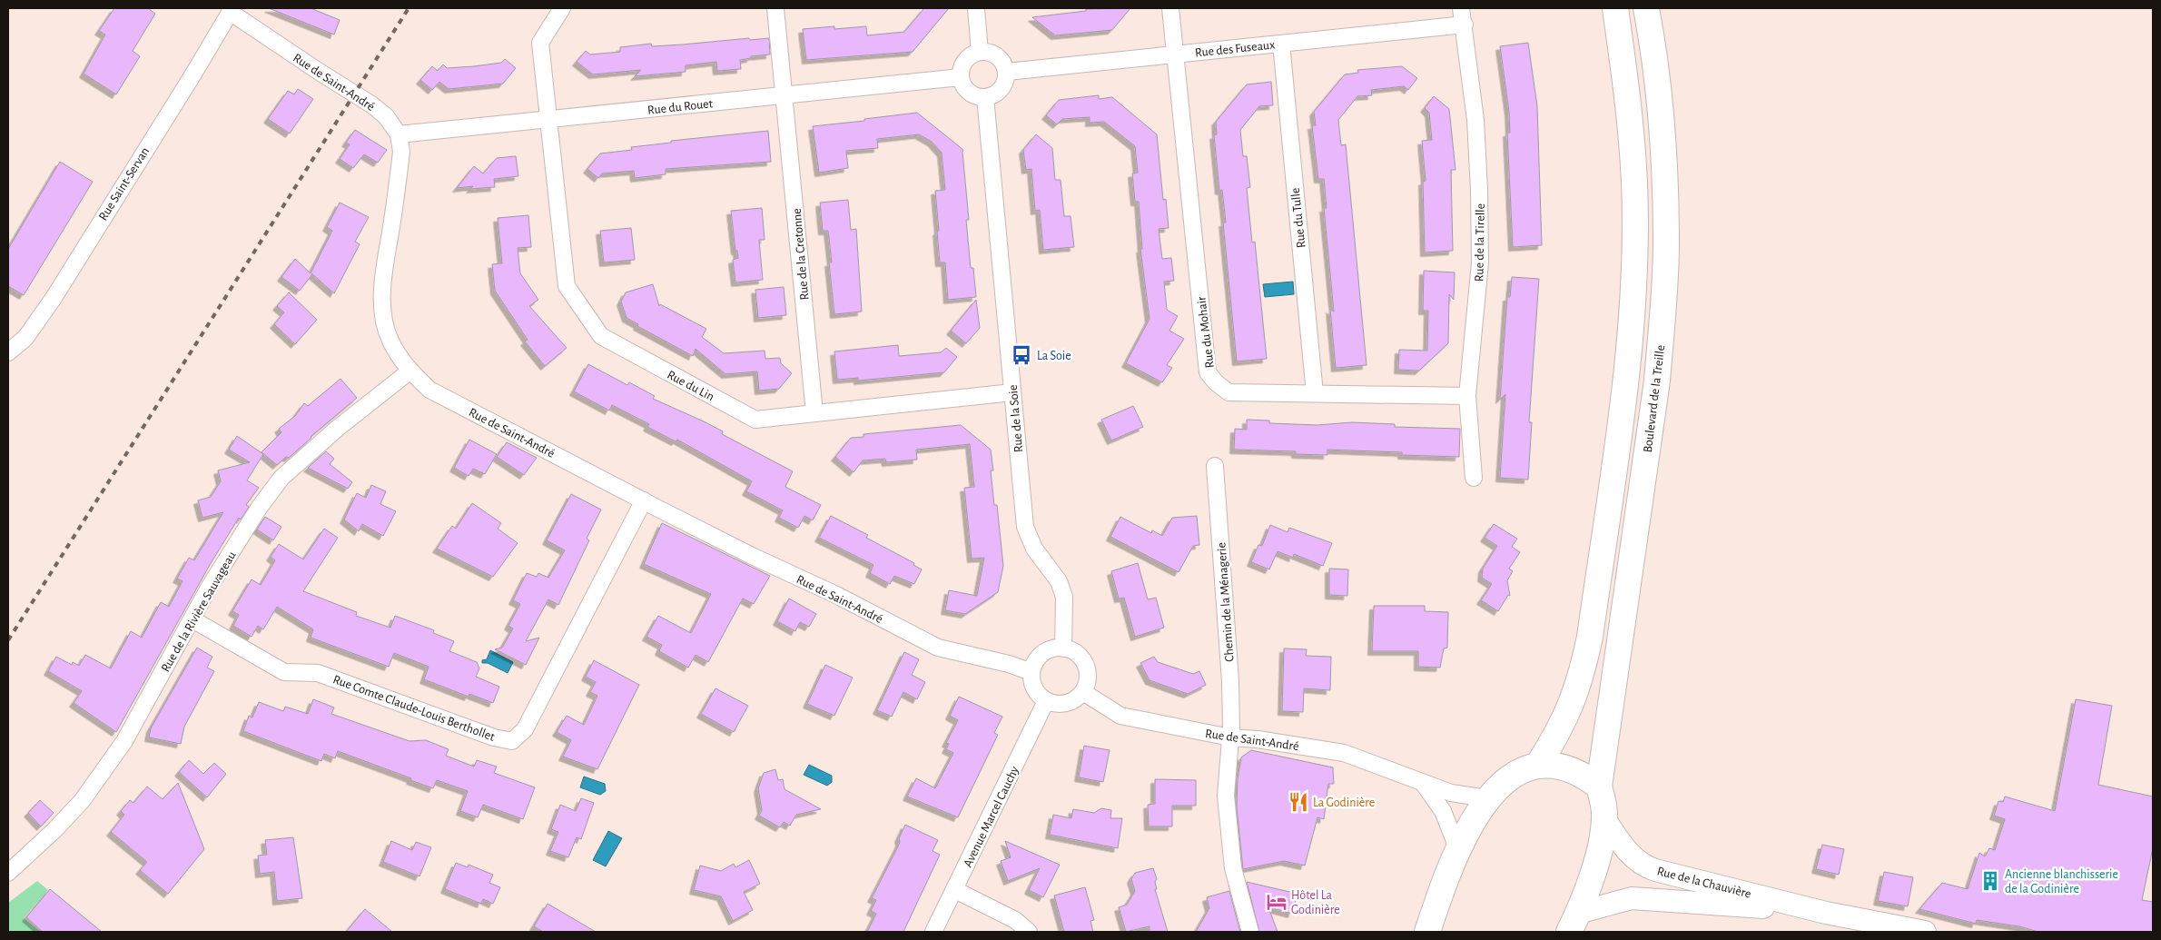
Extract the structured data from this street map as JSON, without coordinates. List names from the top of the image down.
{
  "streets": {
    "main road": ["Boulevard de la Treille", "Rue de la Chauvière"],
    "street": [
      "Rue des Fuseaux",
      "Rue de Saint-André",
      "Rue du Rouet",
      "Rue Saint-Servan",
      "Rue du Tulle",
      "Rue de la Tirelle",
      "Rue de la Cretonne",
      "Rue du Mohair",
      "Rue du Lin",
      "Rue de la Soie",
      "Chemin de la Ménagerie",
      "Rue de la Rivière Sauvageau",
      "Rue Comte Claude-Louis Berthollet",
      "Avenue Marcel Cauchy"
    ]
  },
  "crossings": [
    ["Rue des Fuseaux", "Rue du Rouet"],
    ["Rue des Fuseaux", "Rue du Tulle"],
    ["Rue des Fuseaux", "Rue de la Tirelle"],
    ["Rue des Fuseaux", "Rue du Mohair"],
    ["Rue des Fuseaux", "Rue de la Soie"],
    ["Rue de Saint-André", "Rue du Rouet"],
    ["Rue de Saint-André", "Rue Saint-Servan"],
    ["Rue de Saint-André", "Rue de la Soie"],
    ["Rue de Saint-André", "Chemin de la Ménagerie"],
    ["Rue de Saint-André", "Rue de la Rivière Sauvageau"],
    ["Rue de Saint-André", "Rue Comte Claude-Louis Berthollet"],
    ["Rue de Saint-André", "Avenue Marcel Cauchy"],
    ["Rue du Rouet", "Rue de la Cretonne"],
    ["Rue du Rouet", "Rue du Lin"],
    ["Rue du Rouet", "Rue de la Soie"],
    ["Rue du Tulle", "Rue du Mohair"],
    ["Rue de la Tirelle", "Rue du Mohair"],
    ["Rue de la Cretonne", "Rue du Lin"],
    ["Rue du Lin", "Rue de la Soie"],
    ["Boulevard de la Treille", "Rue de la Chauvière"],
    ["Rue de la Soie", "Avenue Marcel Cauchy"],
    ["Rue de la Rivière Sauvageau", "Rue Comte Claude-Louis Berthollet"]
  ],
  "places": {
    "bus stop": ["La Soie"],
    "restaurant": ["La Godinière"],
    "building": ["Ancienne blanchisserie de la Godinière"],
    "hotel": ["Hôtel La Godinière"]
  }
}
